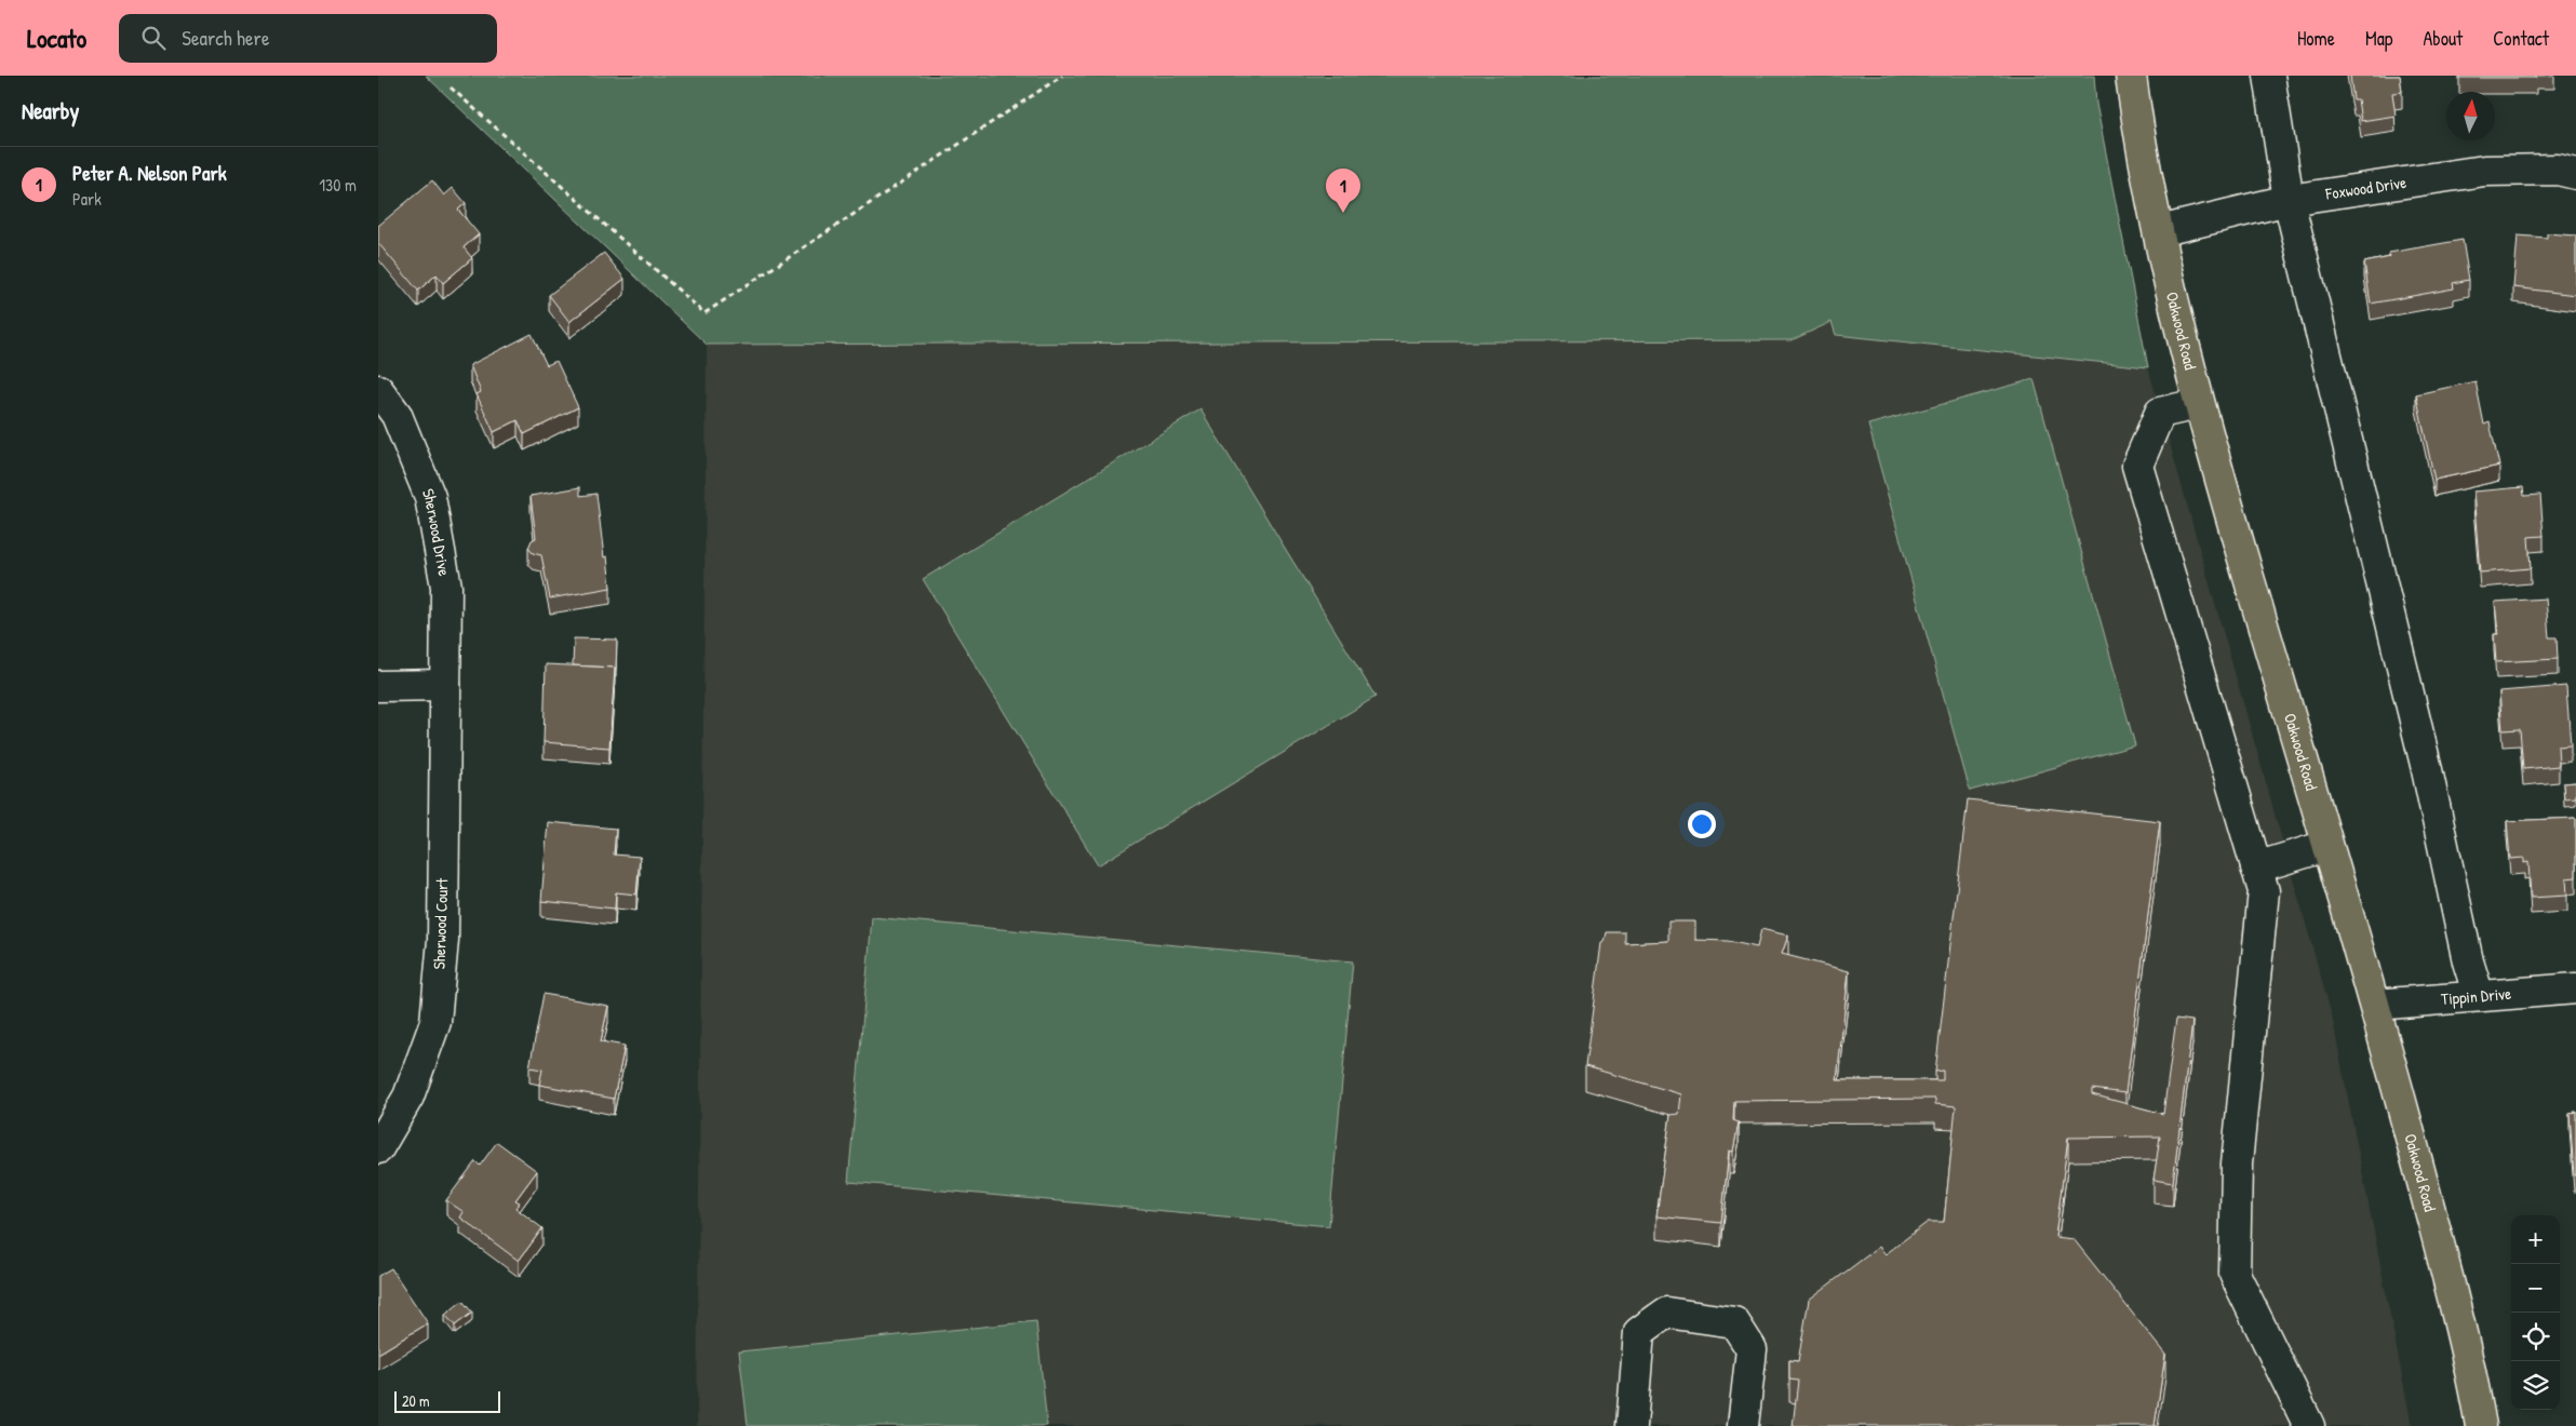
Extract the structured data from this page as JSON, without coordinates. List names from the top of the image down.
{
  "streets": {
    "main road": ["Oakwood Road"],
    "street": [
      "Foxwood Drive",
      "Sherwood Drive",
      "Sherwood Court",
      "Tippin Drive"
    ]
  },
  "crossings": [
    ["Foxwood Drive", "Oakwood Road"],
    ["Oakwood Road", "Tippin Drive"],
    ["Sherwood Drive", "Sherwood Court"]
  ],
  "scale_bar": "20 m",
  "north": "top",
  "page": {
    "header": "Locato",
    "search": "Search here",
    "nav": [
      "Home",
      "Map",
      "About",
      "Contact"
    ],
    "heading": "Nearby",
    "list": [
      {
        "mark": "1",
        "name": "Peter A. Nelson Park",
        "note": "Park",
        "value": "130 m"
      }
    ],
    "pins": "1",
    "map_buttons": ["+", "−"],
    "scale": "20 m"
  }
}
